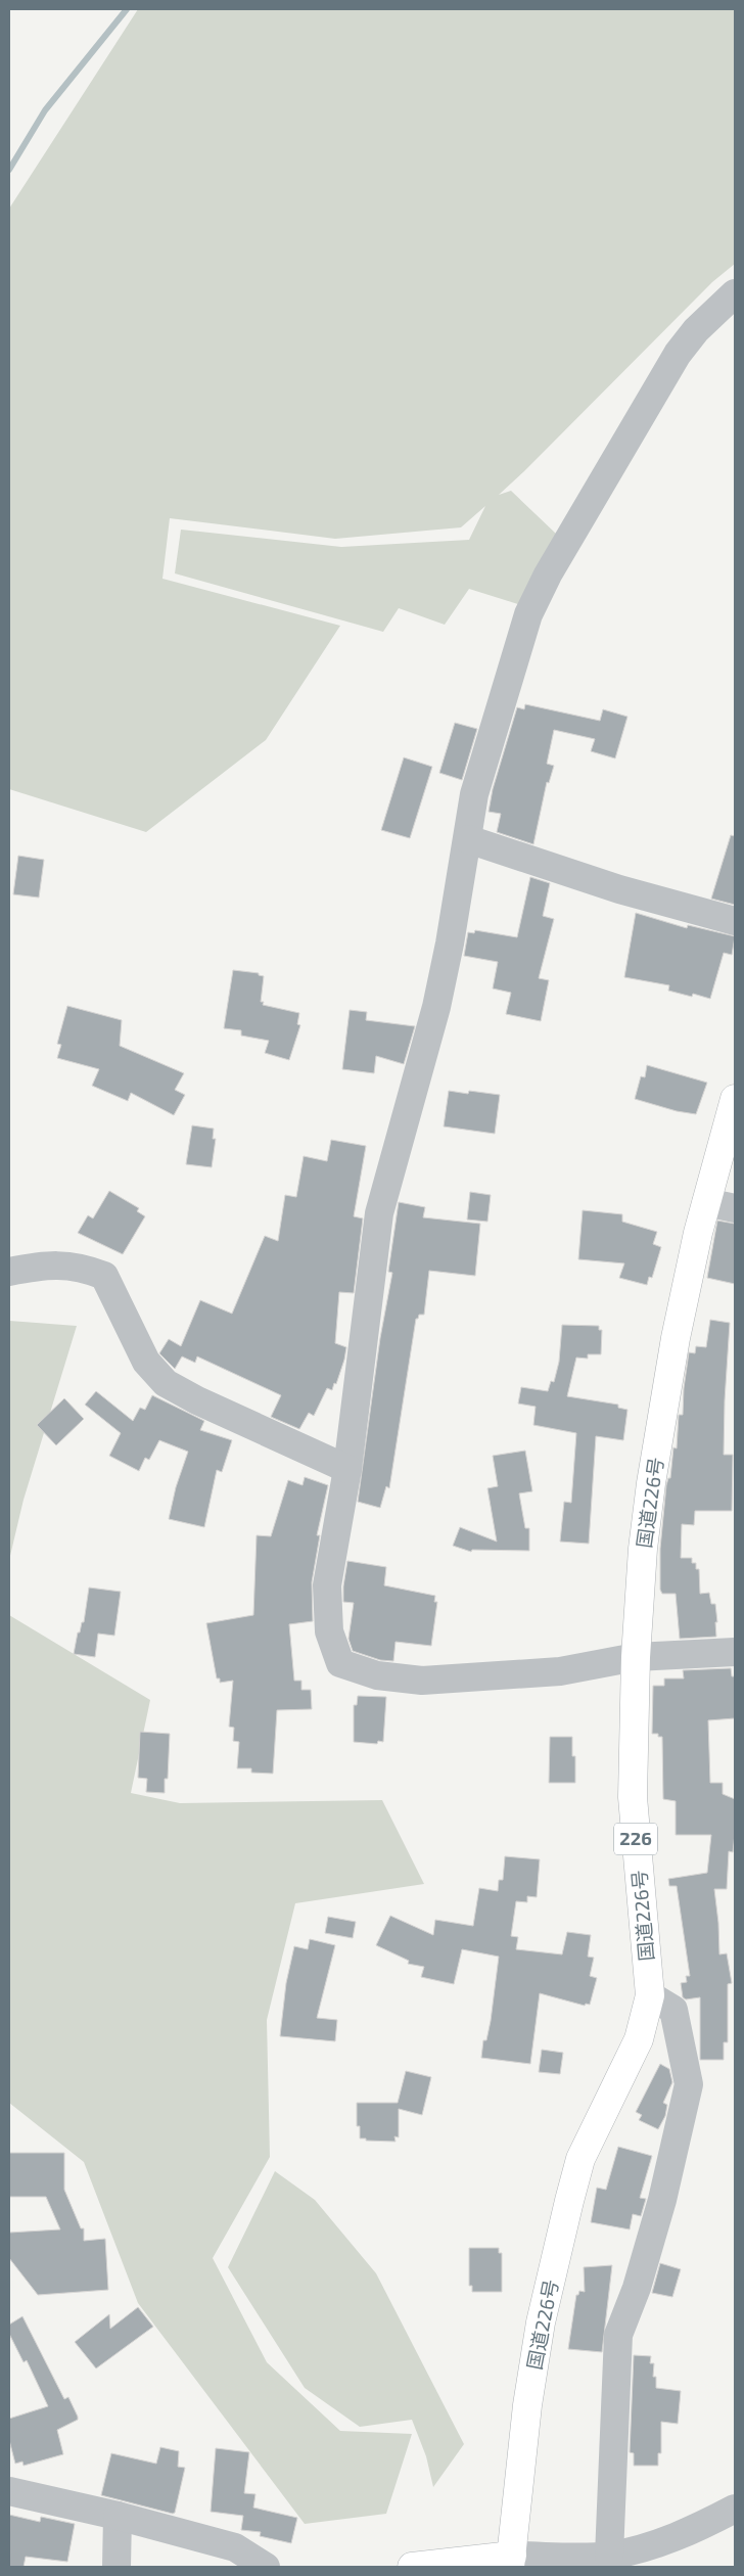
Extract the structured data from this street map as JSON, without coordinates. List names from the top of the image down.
{
  "streets": {
    "main road": ["国道226号", "226"]
  }
}
